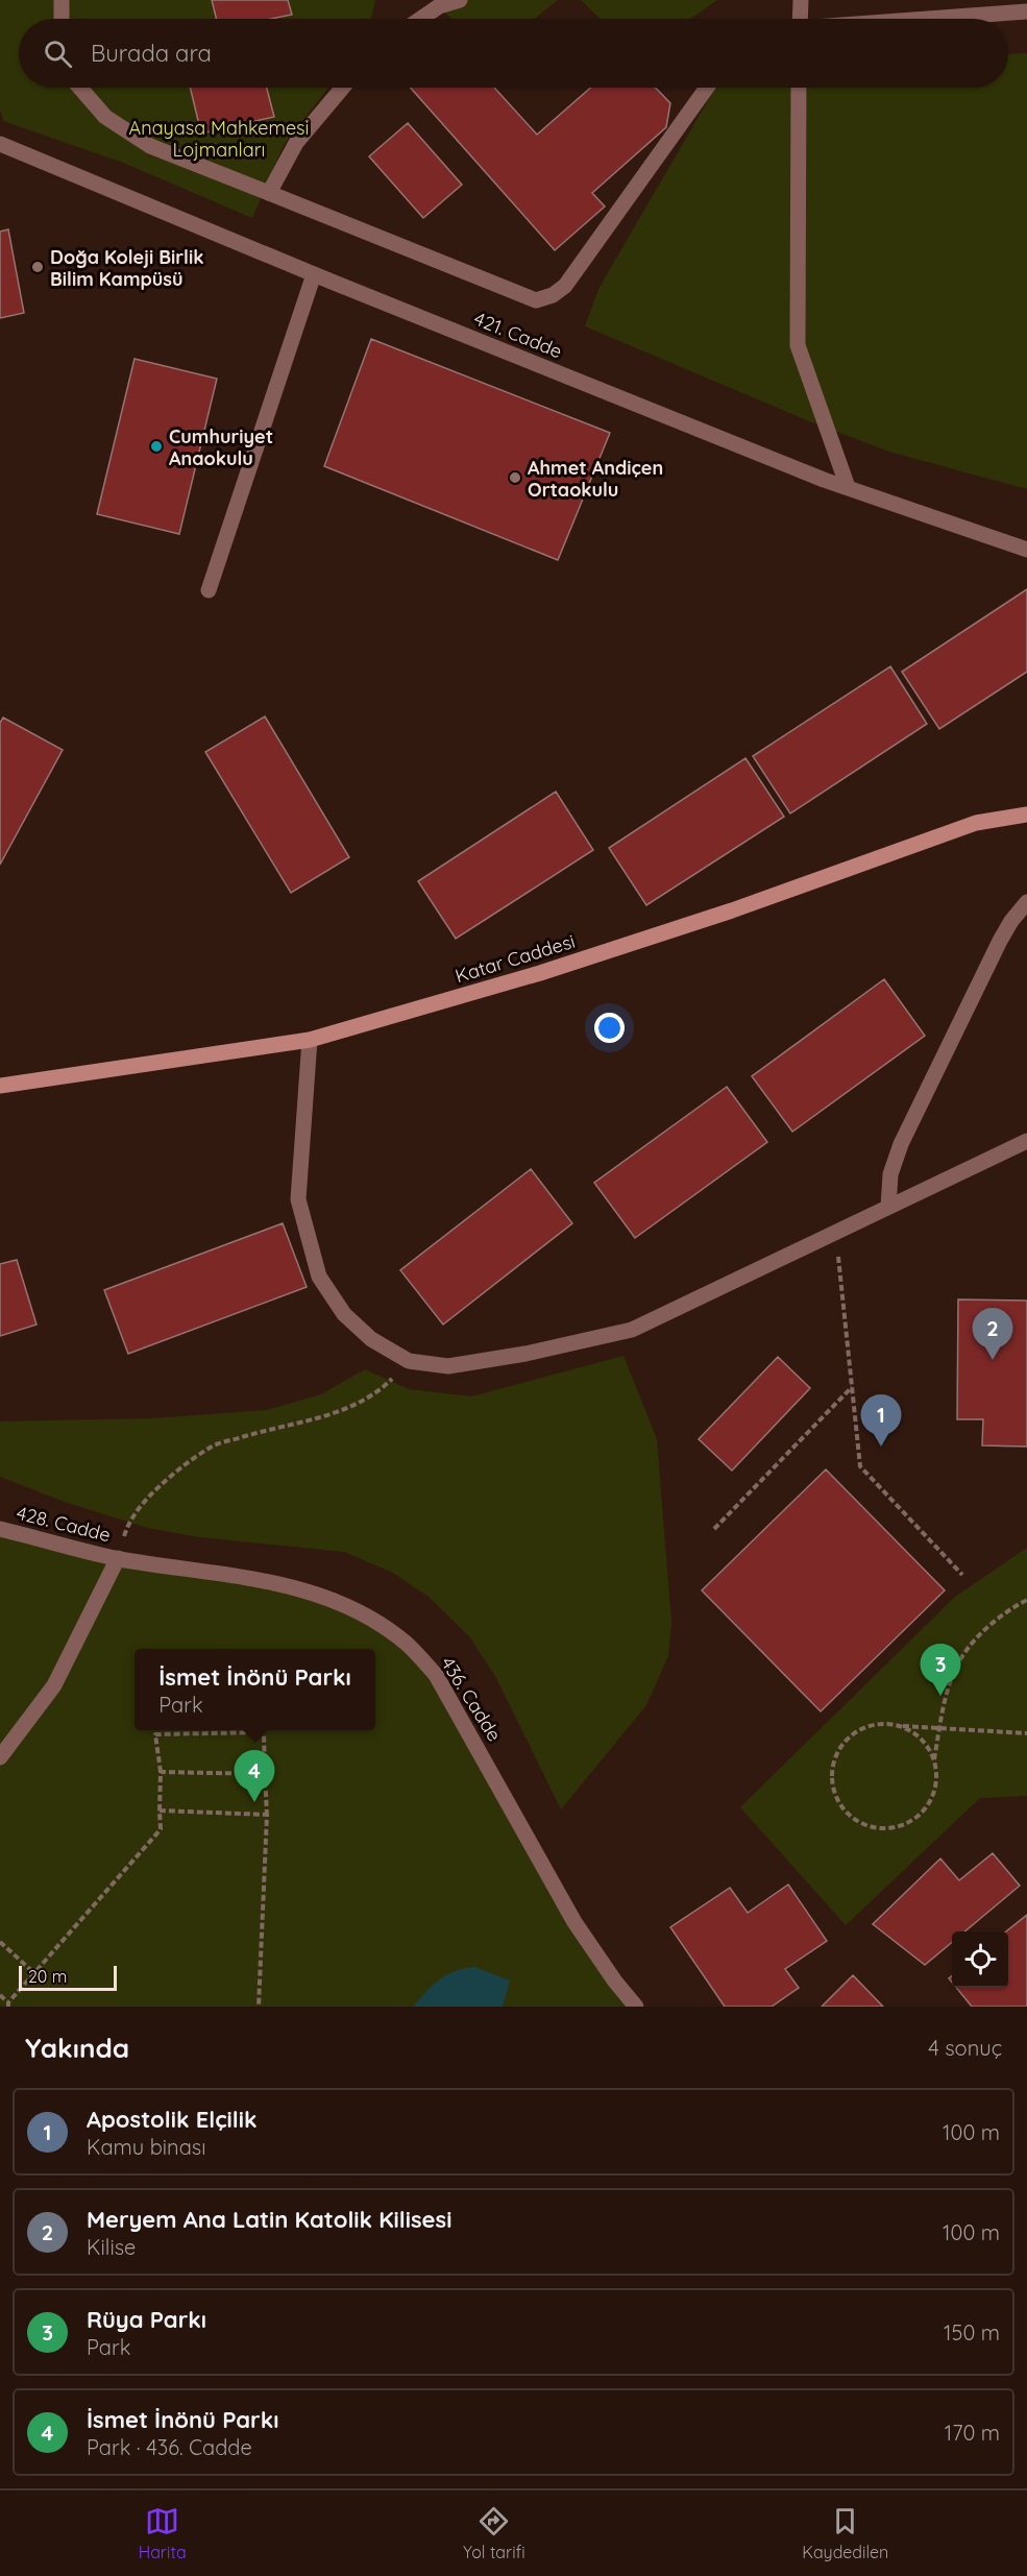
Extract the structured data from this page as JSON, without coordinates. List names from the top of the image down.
{
  "streets": {
    "main road": ["Katar Caddesi"],
    "street": ["421. Cadde", "428. Cadde", "436. Cadde"]
  },
  "crossings": [
    ["428. Cadde", "436. Cadde"]
  ],
  "parks": ["Anayasa Mahkemesi Lojmanları"],
  "places": ["Doğa Koleji Birlik Bilim Kampüsü", "Cumhuriyet Anaokulu", "Ahmet Andiçen Ortaokulu"],
  "scale_bar": "20 m",
  "page": {
    "search": "Burada ara",
    "pins": [
      "2",
      "1",
      "3",
      "4"
    ],
    "popup": ["İsmet İnönü Parkı", "Park"],
    "scale": "20 m",
    "heading": ["Yakında", "4 sonuç"],
    "list": [
      {
        "mark": "1",
        "name": "Apostolik Elçilik",
        "note": "Kamu binası",
        "value": "100 m"
      },
      {
        "mark": "2",
        "name": "Meryem Ana Latin Katolik Kilisesi",
        "note": "Kilise",
        "value": "100 m"
      },
      {
        "mark": "3",
        "name": "Rüya Parkı",
        "note": "Park",
        "value": "150 m"
      },
      {
        "mark": "4",
        "name": "İsmet İnönü Parkı",
        "note": "Park · 436. Cadde",
        "value": "170 m"
      }
    ],
    "nav": ["Harita", "Yol tarifi", "Kaydedilen"]
  }
}
